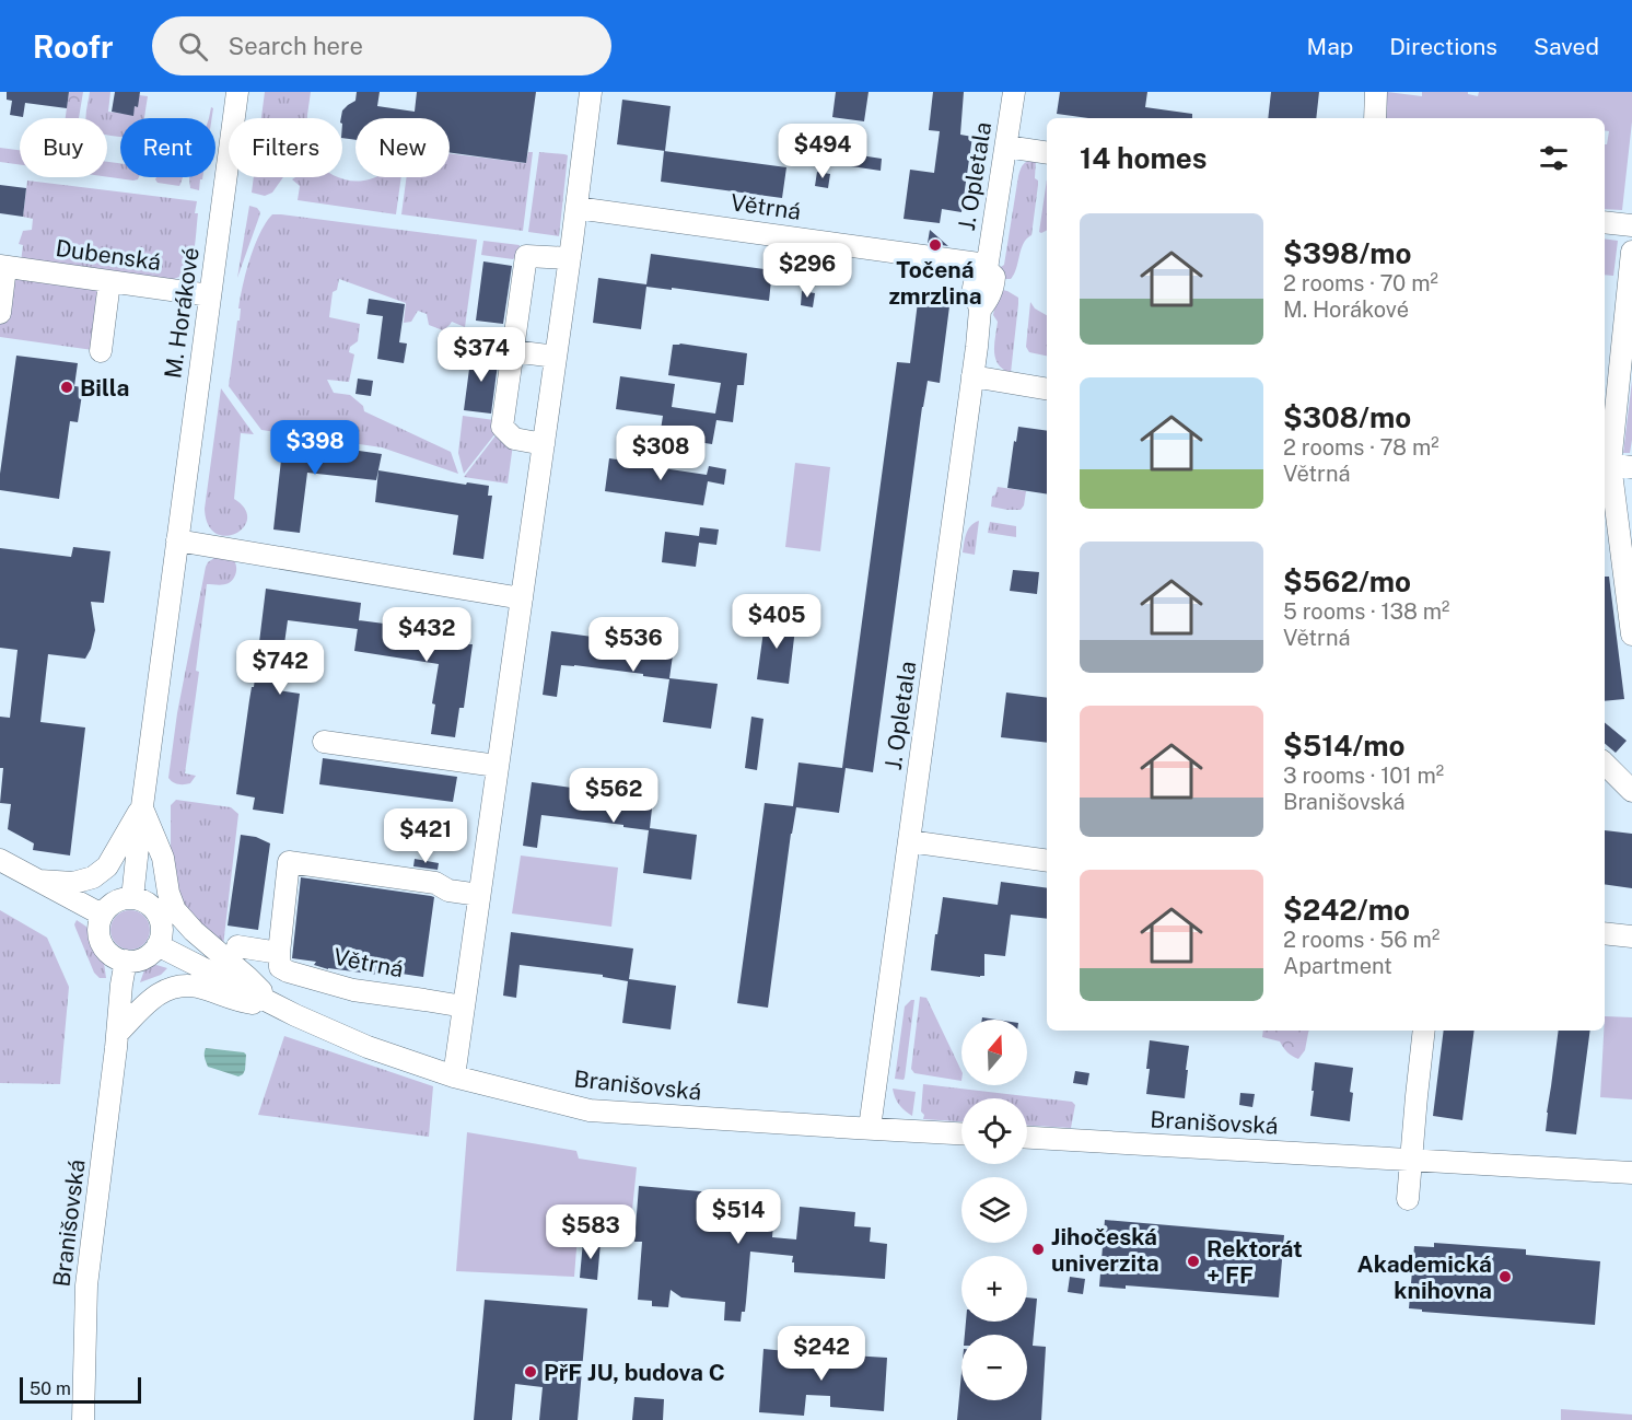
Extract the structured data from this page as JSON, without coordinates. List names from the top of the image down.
{
  "streets": {
    "street": [
      "J. Opletala",
      "Větrná",
      "Dubenská",
      "M. Horákové",
      "Branišovská"
    ]
  },
  "crossings": [
    ["J. Opletala", "Větrná"],
    ["J. Opletala", "Branišovská"],
    ["Dubenská", "M. Horákové"],
    ["M. Horákové", "Branišovská"]
  ],
  "places": [
    "Točená zmrzlina",
    "Billa",
    "Jihočeská univerzita",
    "Rektorát + FF",
    "Akademická knihovna",
    "PřF JU, budova C"
  ],
  "scale_bar": "50 m",
  "north": "top",
  "page": {
    "header": "Roofr",
    "search": "Search here",
    "nav": ["Map", "Directions", "Saved"],
    "chip": [
      "Buy",
      "Rent",
      "Filters",
      "New"
    ],
    "heading": "14 homes",
    "price": [
      "$494",
      "$296",
      "$374",
      "$398",
      "$308",
      "$405",
      "$432",
      "$536",
      "$742",
      "$562",
      "$421",
      "$514",
      "$583",
      "$242"
    ],
    "list": [
      {
        "name": "$398/mo",
        "note": "2 rooms · 70 m² · M. Horákové"
      },
      {
        "name": "$308/mo",
        "note": "2 rooms · 78 m² · Větrná"
      },
      {
        "name": "$562/mo",
        "note": "5 rooms · 138 m² · Větrná"
      },
      {
        "name": "$514/mo",
        "note": "3 rooms · 101 m² · Branišovská"
      },
      {
        "name": "$242/mo",
        "note": "2 rooms · 56 m² · Apartment"
      }
    ],
    "map_buttons": ["+", "−"],
    "scale": "50 m"
  }
}
